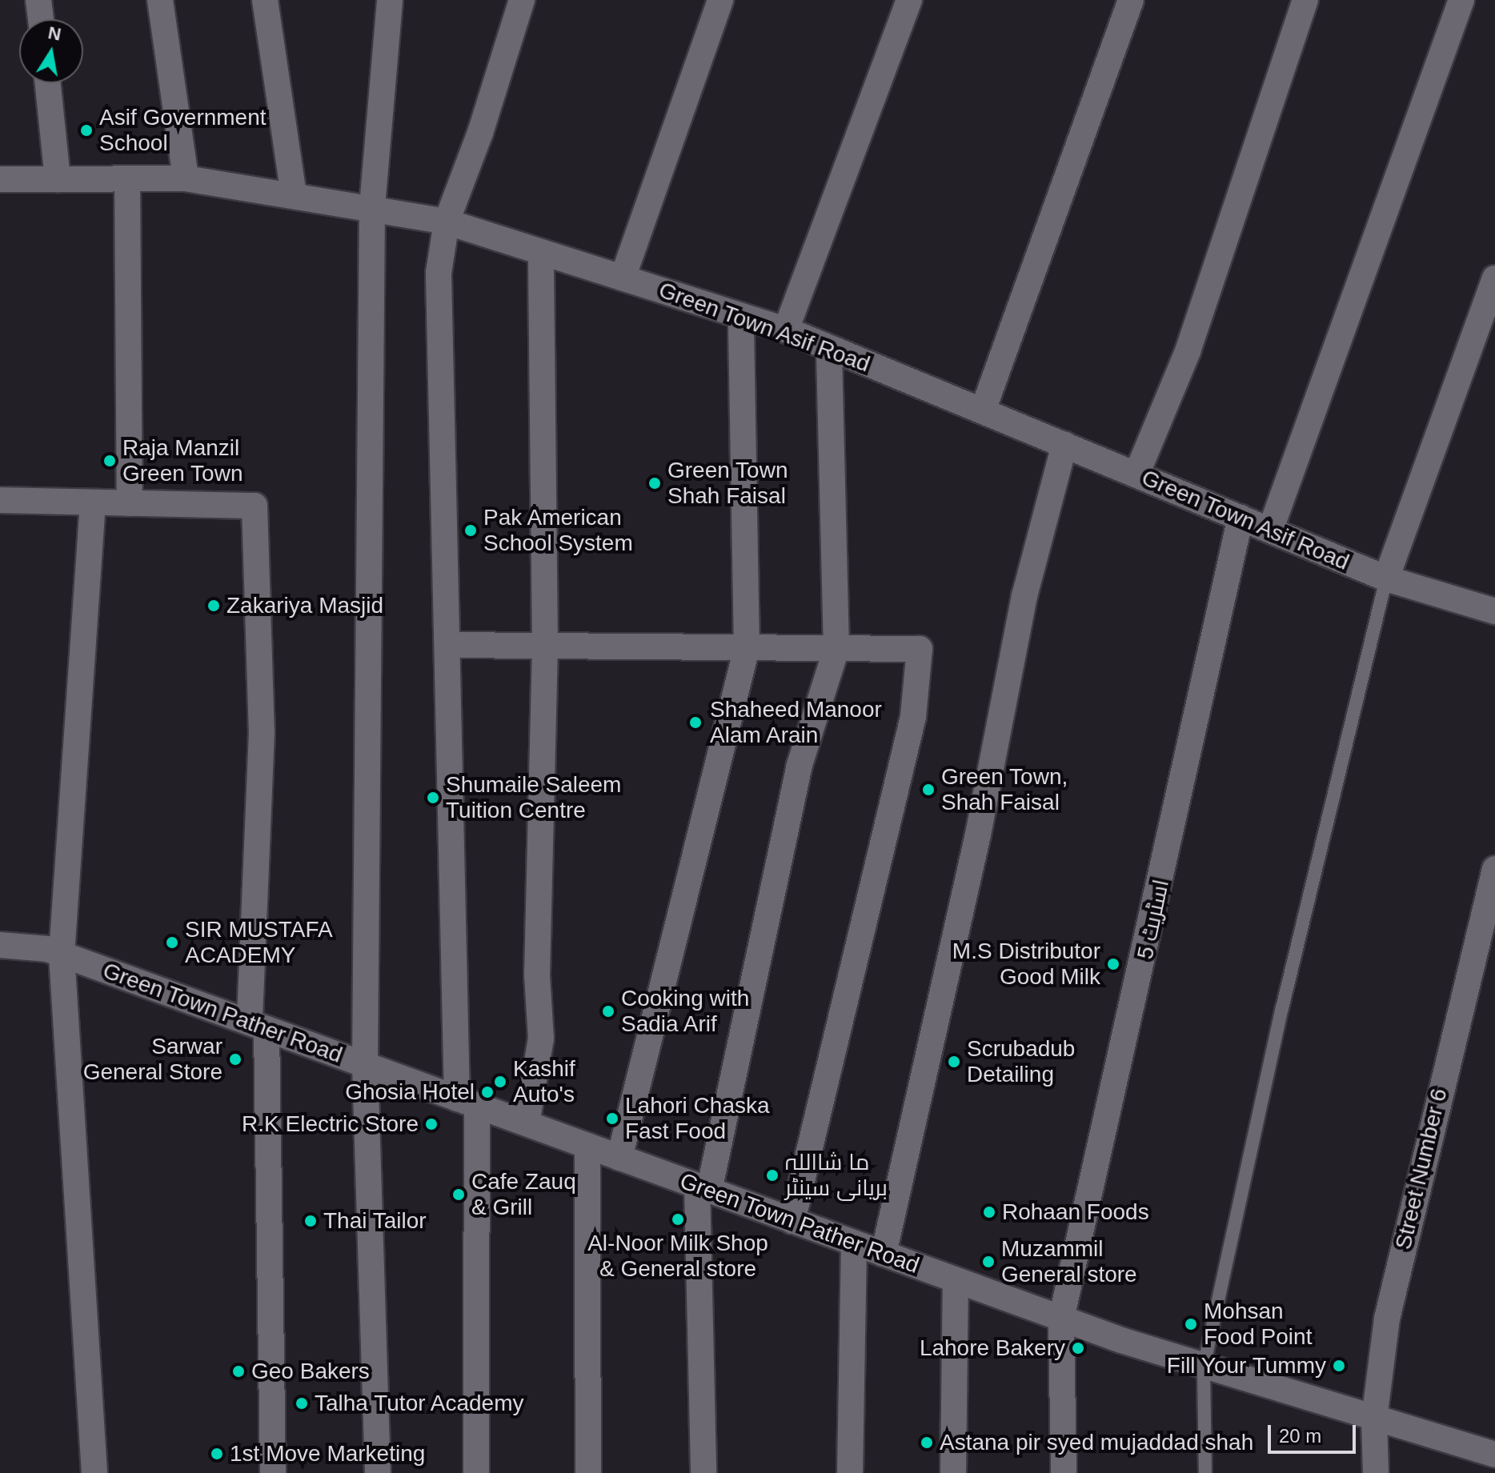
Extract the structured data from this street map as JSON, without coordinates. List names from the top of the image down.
{
  "streets": {
    "street": [
      "Green Town Asif Road",
      "اسٹریٹ 5",
      "Green Town Pather Road",
      "Street Number 6"
    ]
  },
  "crossings": [
    ["Green Town Asif Road", "اسٹریٹ 5"],
    ["اسٹریٹ 5", "Green Town Pather Road"],
    ["Green Town Pather Road", "Street Number 6"]
  ],
  "places": [
    "Asif Government School",
    "Raja Manzil Green Town",
    "Green Town Shah Faisal",
    "Pak American School System",
    "Zakariya Masjid",
    "Shaheed Manoor Alam Arain",
    "Green Town, Shah Faisal",
    "Shumaile Saleem Tuition Centre",
    "SIR MUSTAFA ACADEMY",
    "M.S Distributor Good Milk",
    "Cooking with Sadia Arif",
    "Sarwar General Store",
    "Scrubadub Detailing",
    "Kashif Auto's",
    "Ghosia Hotel",
    "Lahori Chaska Fast Food",
    "R.K Electric Store",
    "ما شااللہ بریانی سینٹر",
    "Cafe Zauq & Grill",
    "Rohaan Foods",
    "Al-Noor Milk Shop & General store",
    "Thai Tailor",
    "Muzammil General store",
    "Mohsan Food Point",
    "Lahore Bakery",
    "Fill Your Tummy",
    "Geo Bakers",
    "Talha Tutor Academy",
    "Astana pir syed mujaddad shah",
    "1st Move Marketing"
  ],
  "scale_bar": "20 m",
  "north": "top"
}
